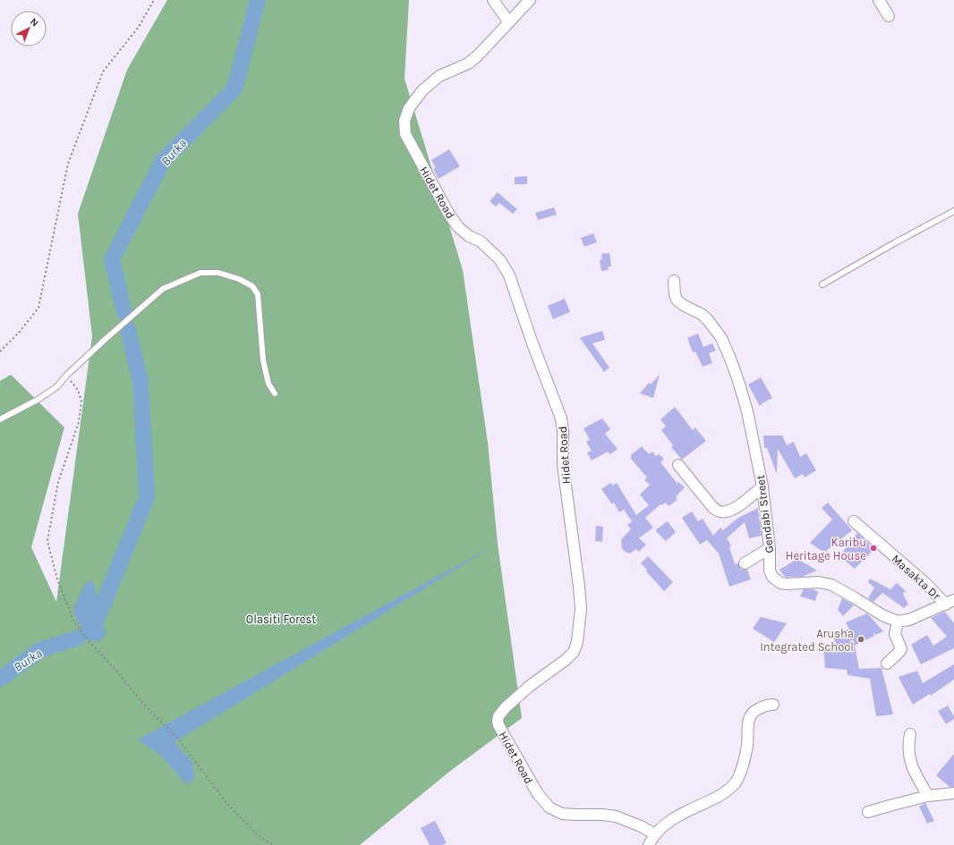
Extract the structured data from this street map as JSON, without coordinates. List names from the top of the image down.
{
  "streets": {
    "street": ["Hidet Road", "Gendabi Street", "Masakta Dr"]
  },
  "water": ["Burka"],
  "parks": ["Olasiti Forest"],
  "places": ["Karibu Heritage House", "Arusha Integrated School"],
  "north": "top right"
}
